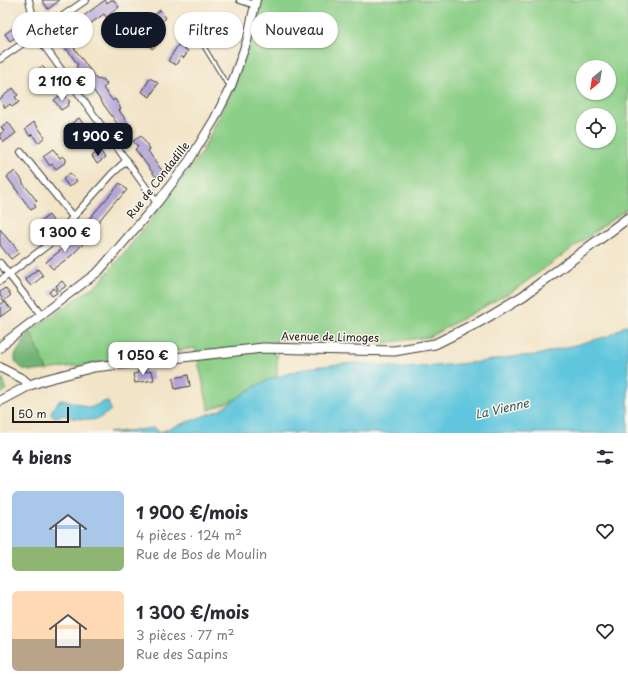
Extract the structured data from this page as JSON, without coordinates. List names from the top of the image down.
{
  "streets": {
    "main road": ["Avenue de Limoges"],
    "street": ["Rue de Condadille"]
  },
  "water": ["La Vienne"],
  "scale_bar": "50 m",
  "north": "bottom left",
  "page": {
    "chip": [
      "Acheter",
      "Louer",
      "Filtres",
      "Nouveau"
    ],
    "price": [
      "2 110 €",
      "1 900 €",
      "1 300 €",
      "1 050 €"
    ],
    "scale": "50 m",
    "heading": "4 biens",
    "list": [
      {
        "name": "1 900 €/mois",
        "note": "4 pièces · 124 m² · Rue de Bos de Moulin"
      },
      {
        "name": "1 300 €/mois",
        "note": "3 pièces · 77 m² · Rue des Sapins"
      }
    ]
  }
}
